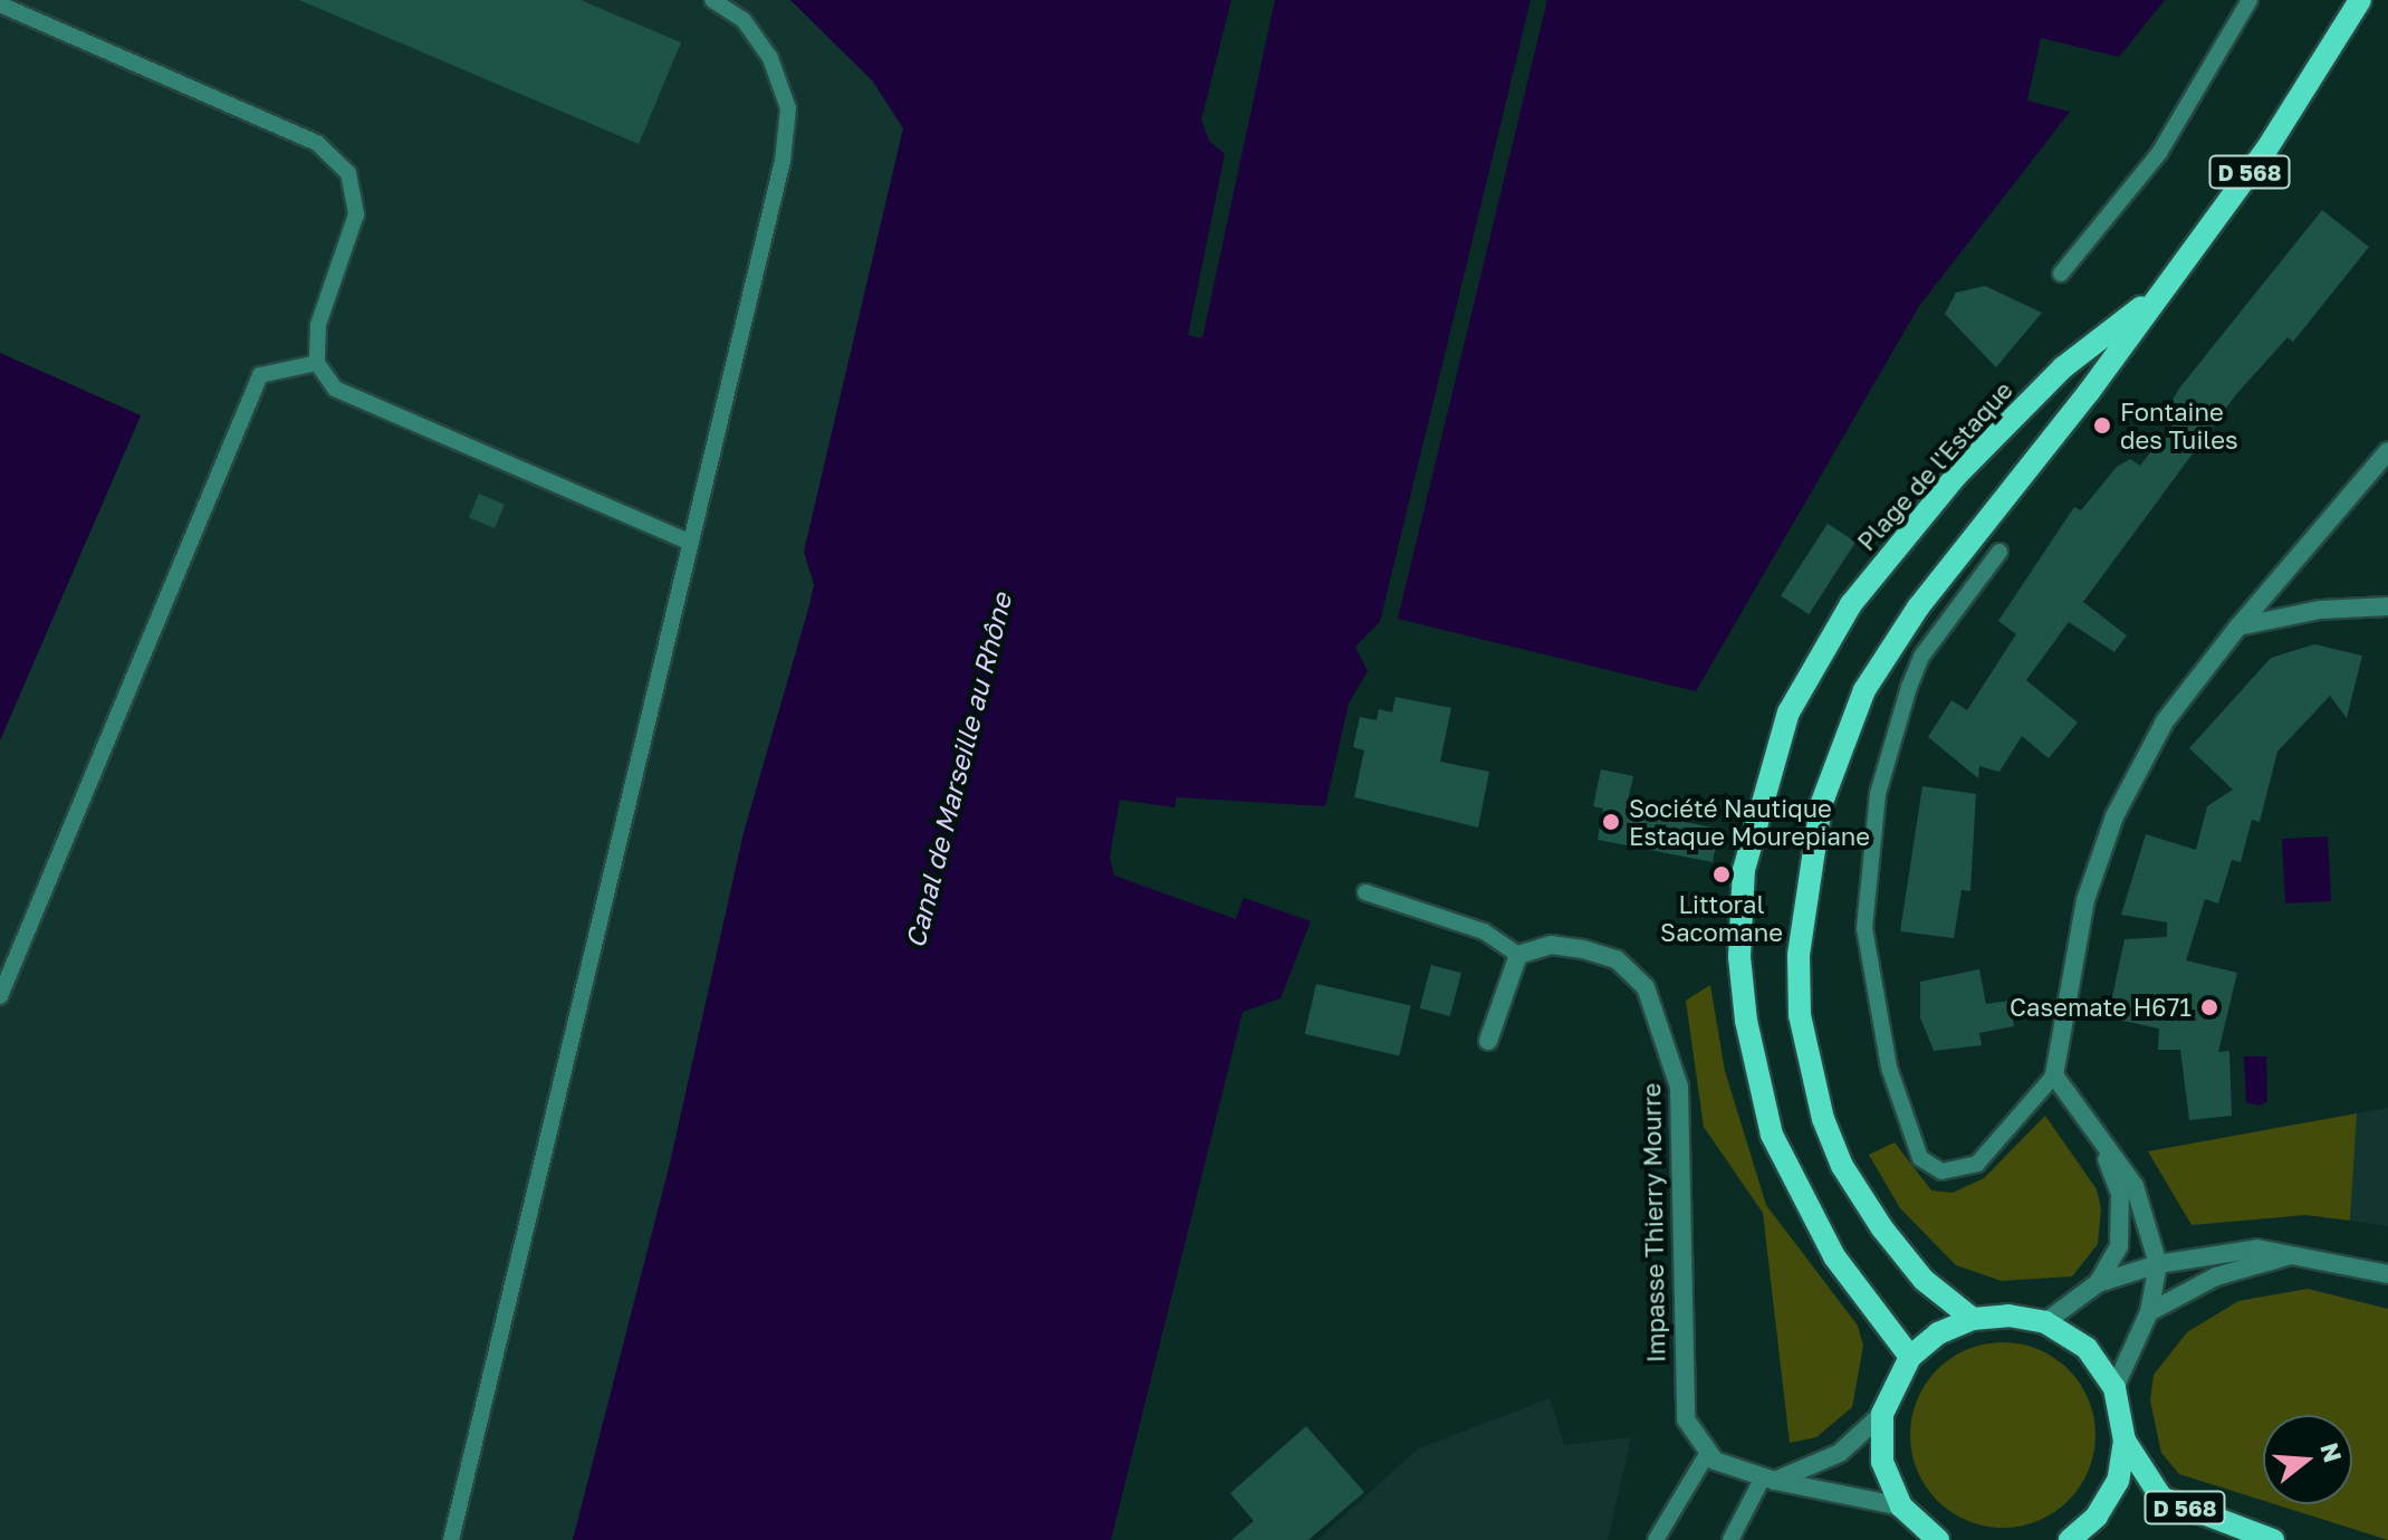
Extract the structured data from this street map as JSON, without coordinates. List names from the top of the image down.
{
  "streets": {
    "main road": ["D 568", "Plage de l'Estaque"],
    "street": ["Impasse Thierry Mourre"]
  },
  "water": ["Canal de Marseille au Rhône"],
  "places": [
    "Fontaine des Tuiles",
    "Société Nautique Estaque Mourepiane",
    "Littoral Sacomane",
    "Casemate H671"
  ],
  "north": "right"
}
